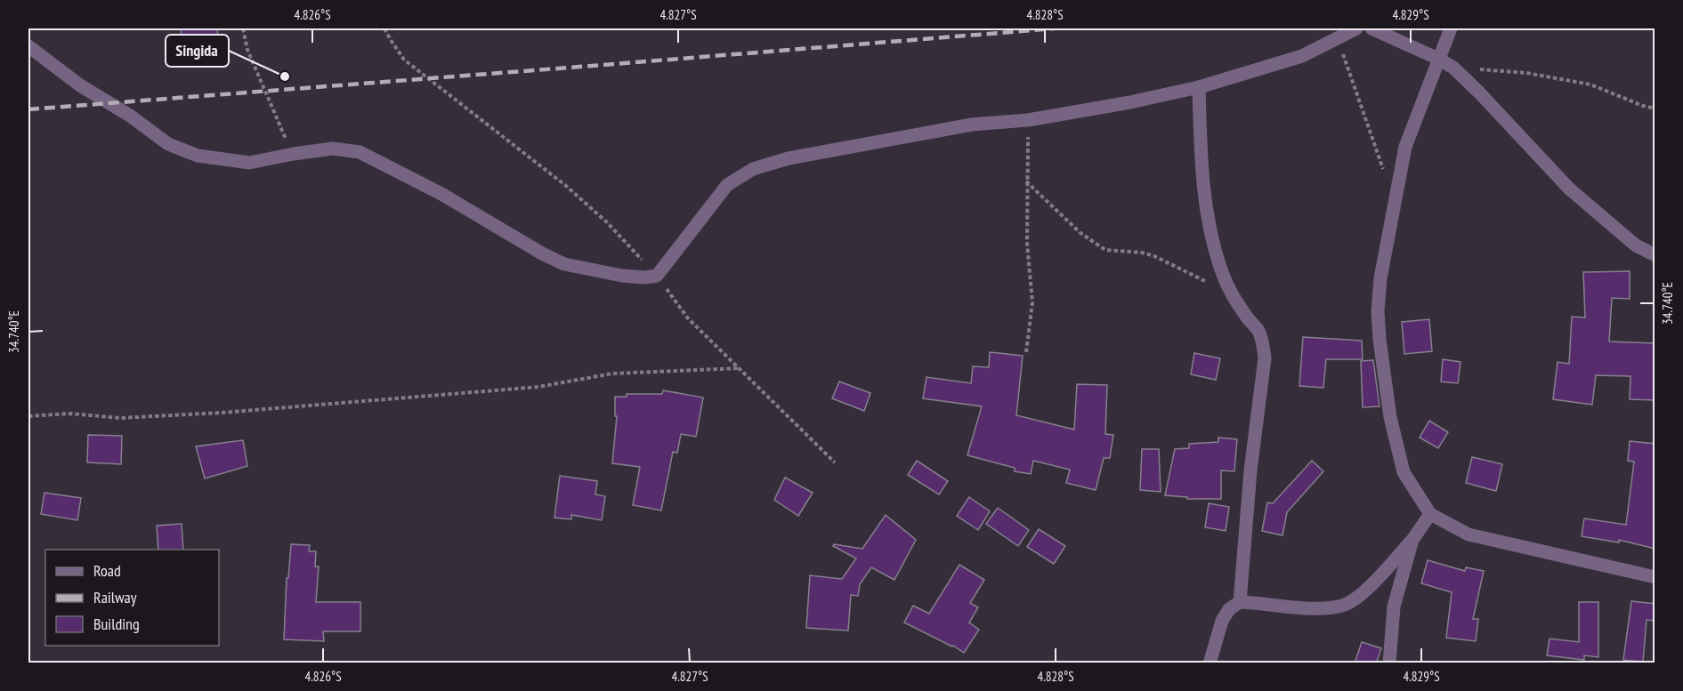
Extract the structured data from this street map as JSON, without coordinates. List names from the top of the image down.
{
  "places": ["Singida"],
  "legend": ["Road", "Railway", "Building"],
  "coordinates": [
    "4.826°S",
    "4.827°S",
    "4.828°S",
    "4.829°S",
    "34.740°E"
  ]
}
